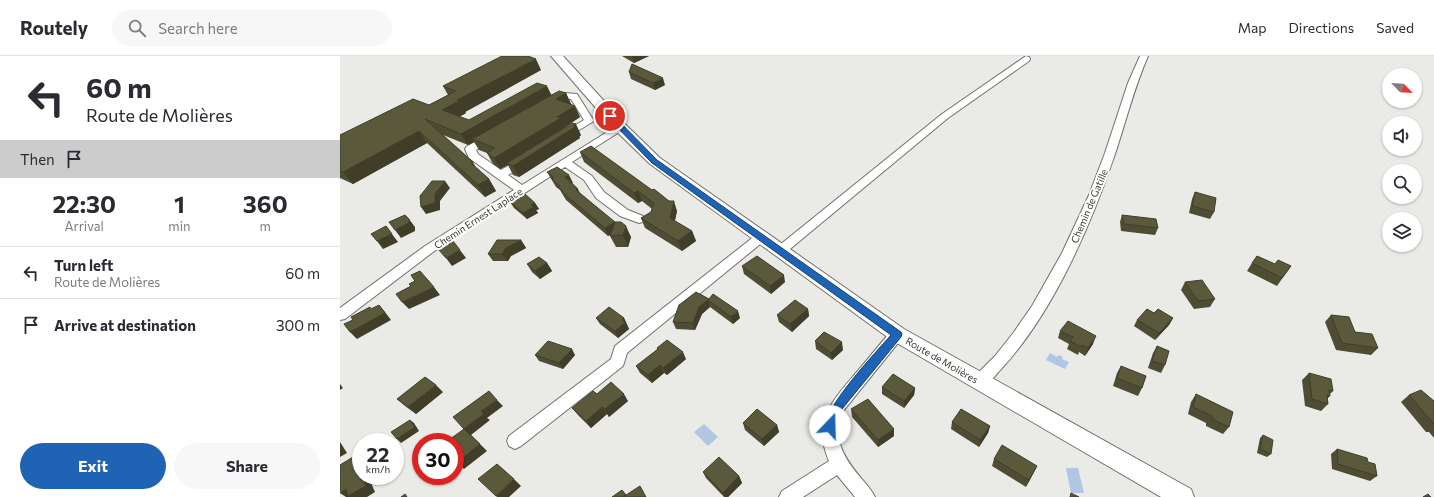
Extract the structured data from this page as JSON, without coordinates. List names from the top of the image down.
{
  "streets": {
    "main road": ["Route de Molières"],
    "street": ["Chemin de Gatille", "Chemin Ernest Laplace"]
  },
  "crossings": [
    ["Chemin de Gatille", "Route de Molières"],
    ["Chemin Ernest Laplace", "Route de Molières"]
  ],
  "north": "bottom right",
  "page": {
    "header": "Routely",
    "search": "Search here",
    "nav": ["Map", "Directions", "Saved"],
    "turn": ["60 m", "Route de Molières"],
    "then": "Then",
    "eta": [
      "22:30",
      "Arrival",
      "1",
      "min",
      "360",
      "m"
    ],
    "list": [
      {
        "name": "Turn left",
        "note": "Route de Molières",
        "value": "60 m"
      },
      {
        "name": "Arrive at destination",
        "value": "300 m"
      }
    ],
    "speed": "22 km/h",
    "limit": "30",
    "buttons": ["Exit", "Share"]
  }
}
